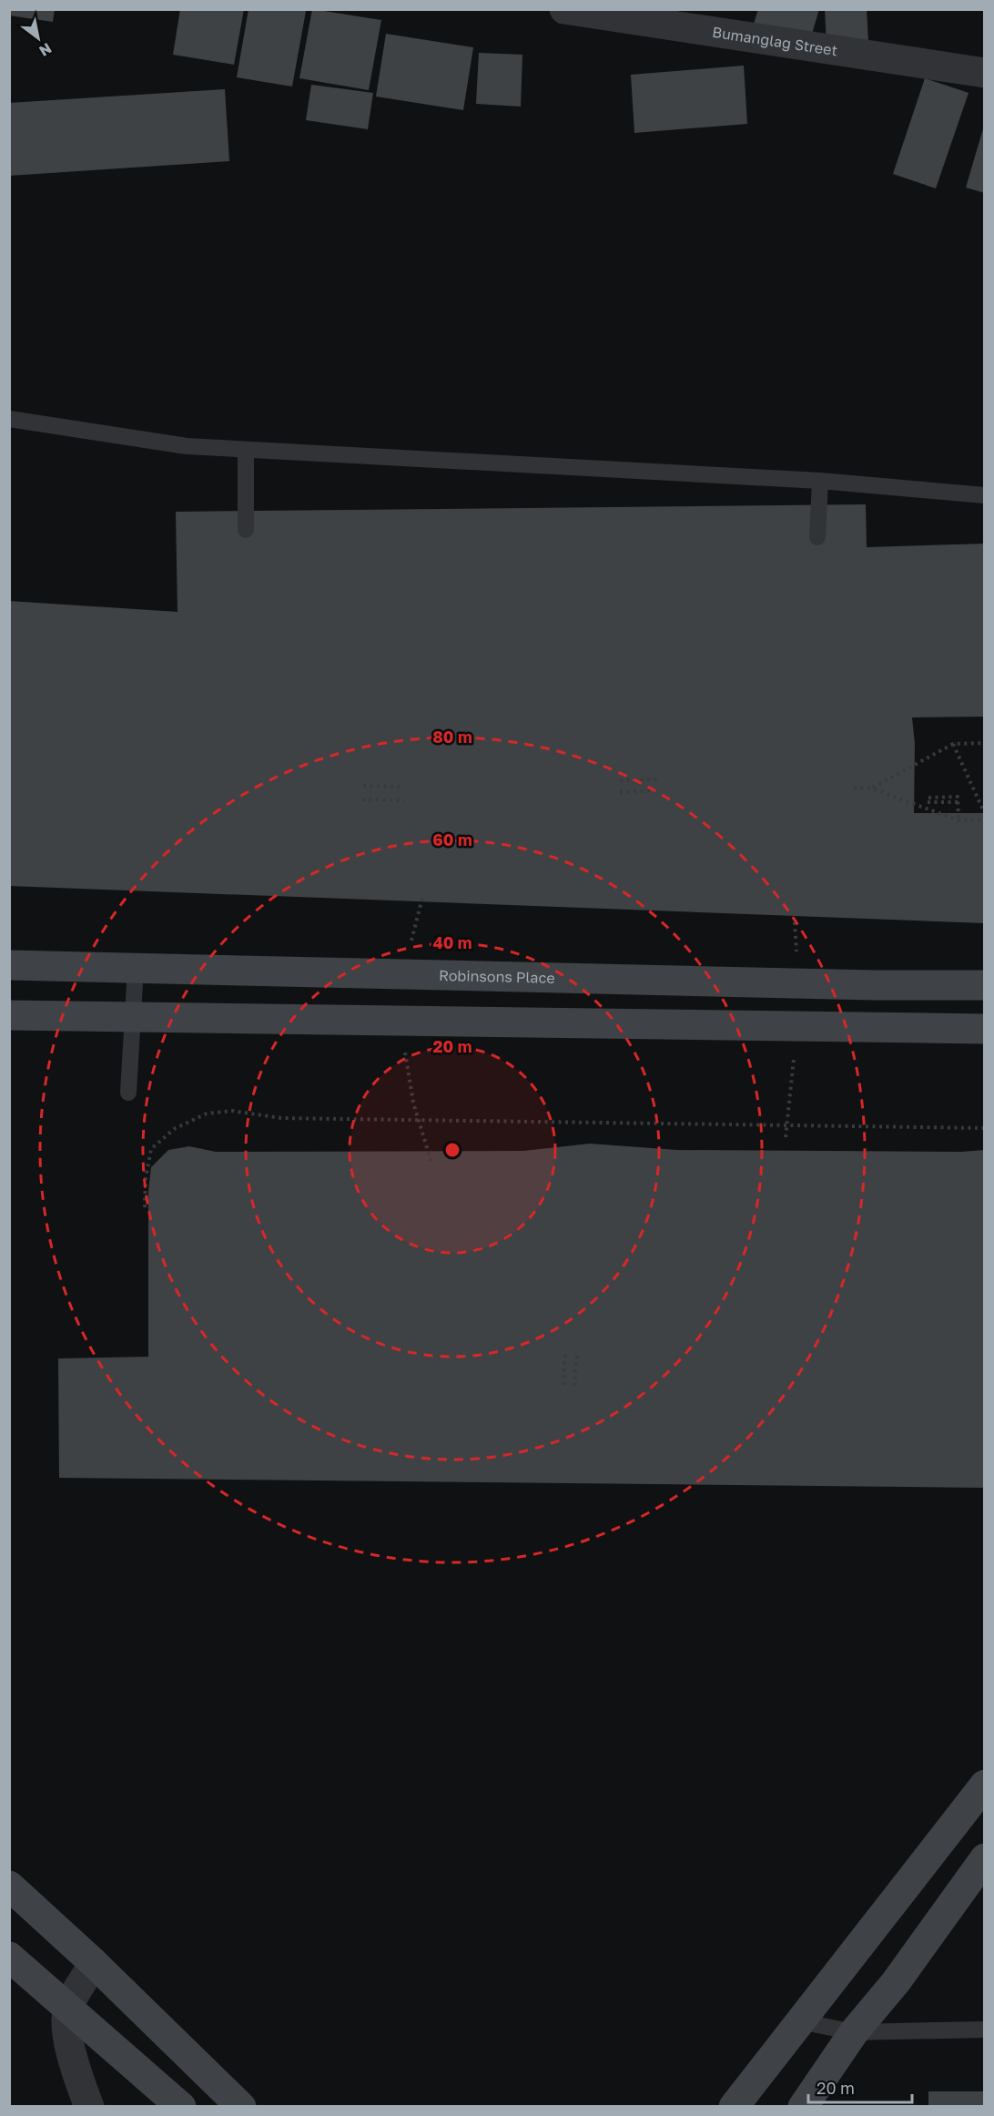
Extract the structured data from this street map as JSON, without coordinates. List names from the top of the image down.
{
  "streets": {
    "street": ["Bumanglag Street", "Robinsons Place"]
  },
  "scale_bar": "20 m",
  "north": "bottom right",
  "rings": [
    "80 m",
    "60 m",
    "40 m",
    "20 m"
  ]
}
